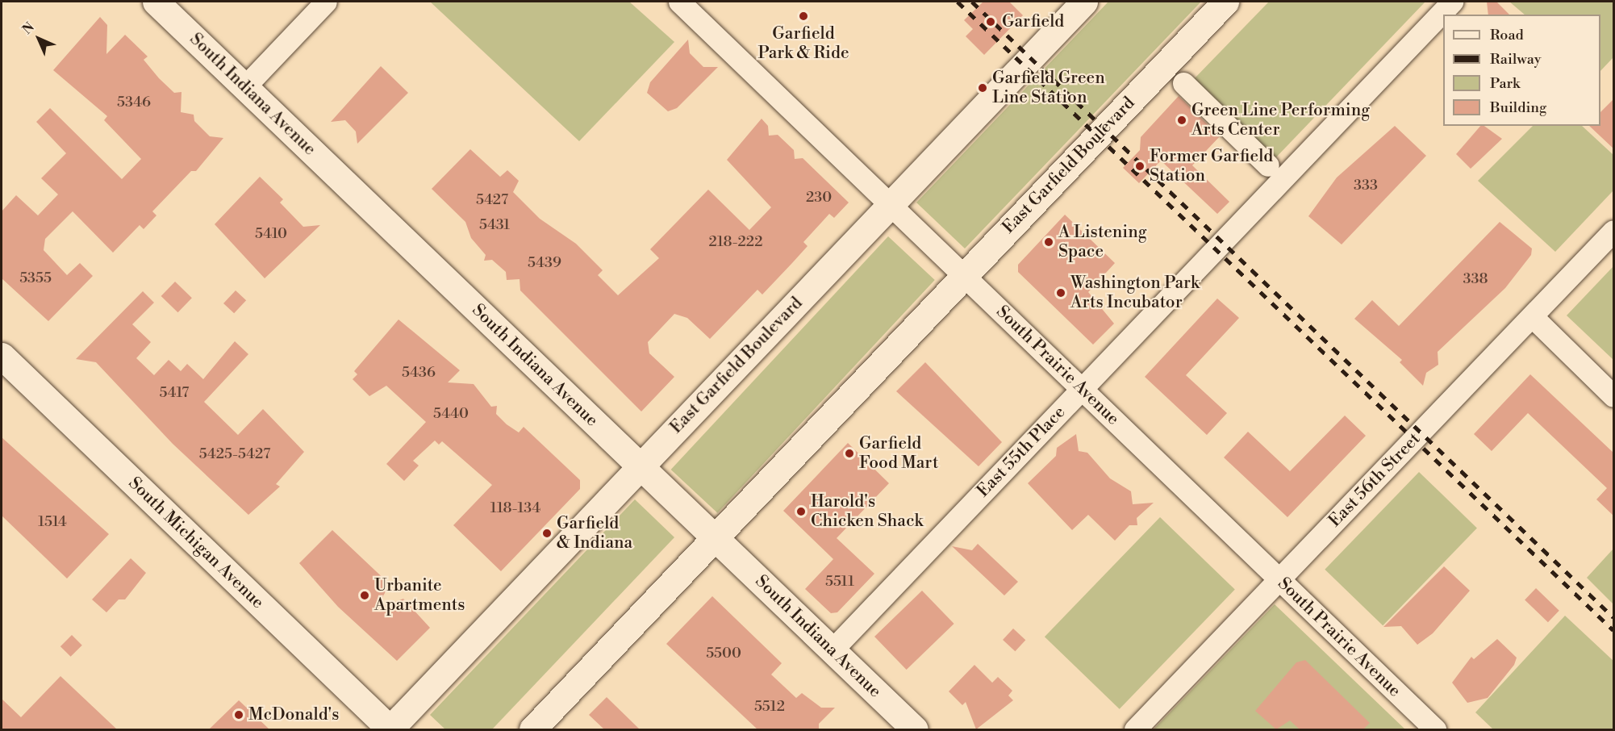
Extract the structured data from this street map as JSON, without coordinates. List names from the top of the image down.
{
  "streets": {
    "street": [
      "South Indiana Avenue",
      "East Garfield Boulevard",
      "South Prairie Avenue",
      "East 55th Place",
      "East 56th Street",
      "South Michigan Avenue"
    ]
  },
  "crossings": [
    ["South Indiana Avenue", "East Garfield Boulevard"],
    ["South Indiana Avenue", "East 55th Place"],
    ["East Garfield Boulevard", "South Prairie Avenue"],
    ["East Garfield Boulevard", "South Michigan Avenue"],
    ["South Prairie Avenue", "East 55th Place"],
    ["South Prairie Avenue", "East 56th Street"]
  ],
  "places": [
    "Garfield Park & Ride",
    "Garfield",
    "Garfield Green Line Station",
    "Green Line Performing Arts Center",
    "Former Garfield Station",
    "A Listening Space",
    "Washington Park Arts Incubator",
    "Garfield Food Mart",
    "Harold's Chicken Shack",
    "Garfield & Indiana",
    "Urbanite Apartments",
    "McDonald's"
  ],
  "house_numbers": [
    "5346",
    "333",
    "230",
    "5427",
    "5431",
    "5410",
    "218-222",
    "5439",
    "5355",
    "338",
    "5436",
    "5417",
    "5440",
    "5425-5427",
    "118-134",
    "1514",
    "5511",
    "5500",
    "5512"
  ],
  "legend": [
    "Road",
    "Railway",
    "Park",
    "Building"
  ],
  "north": "top left"
}
